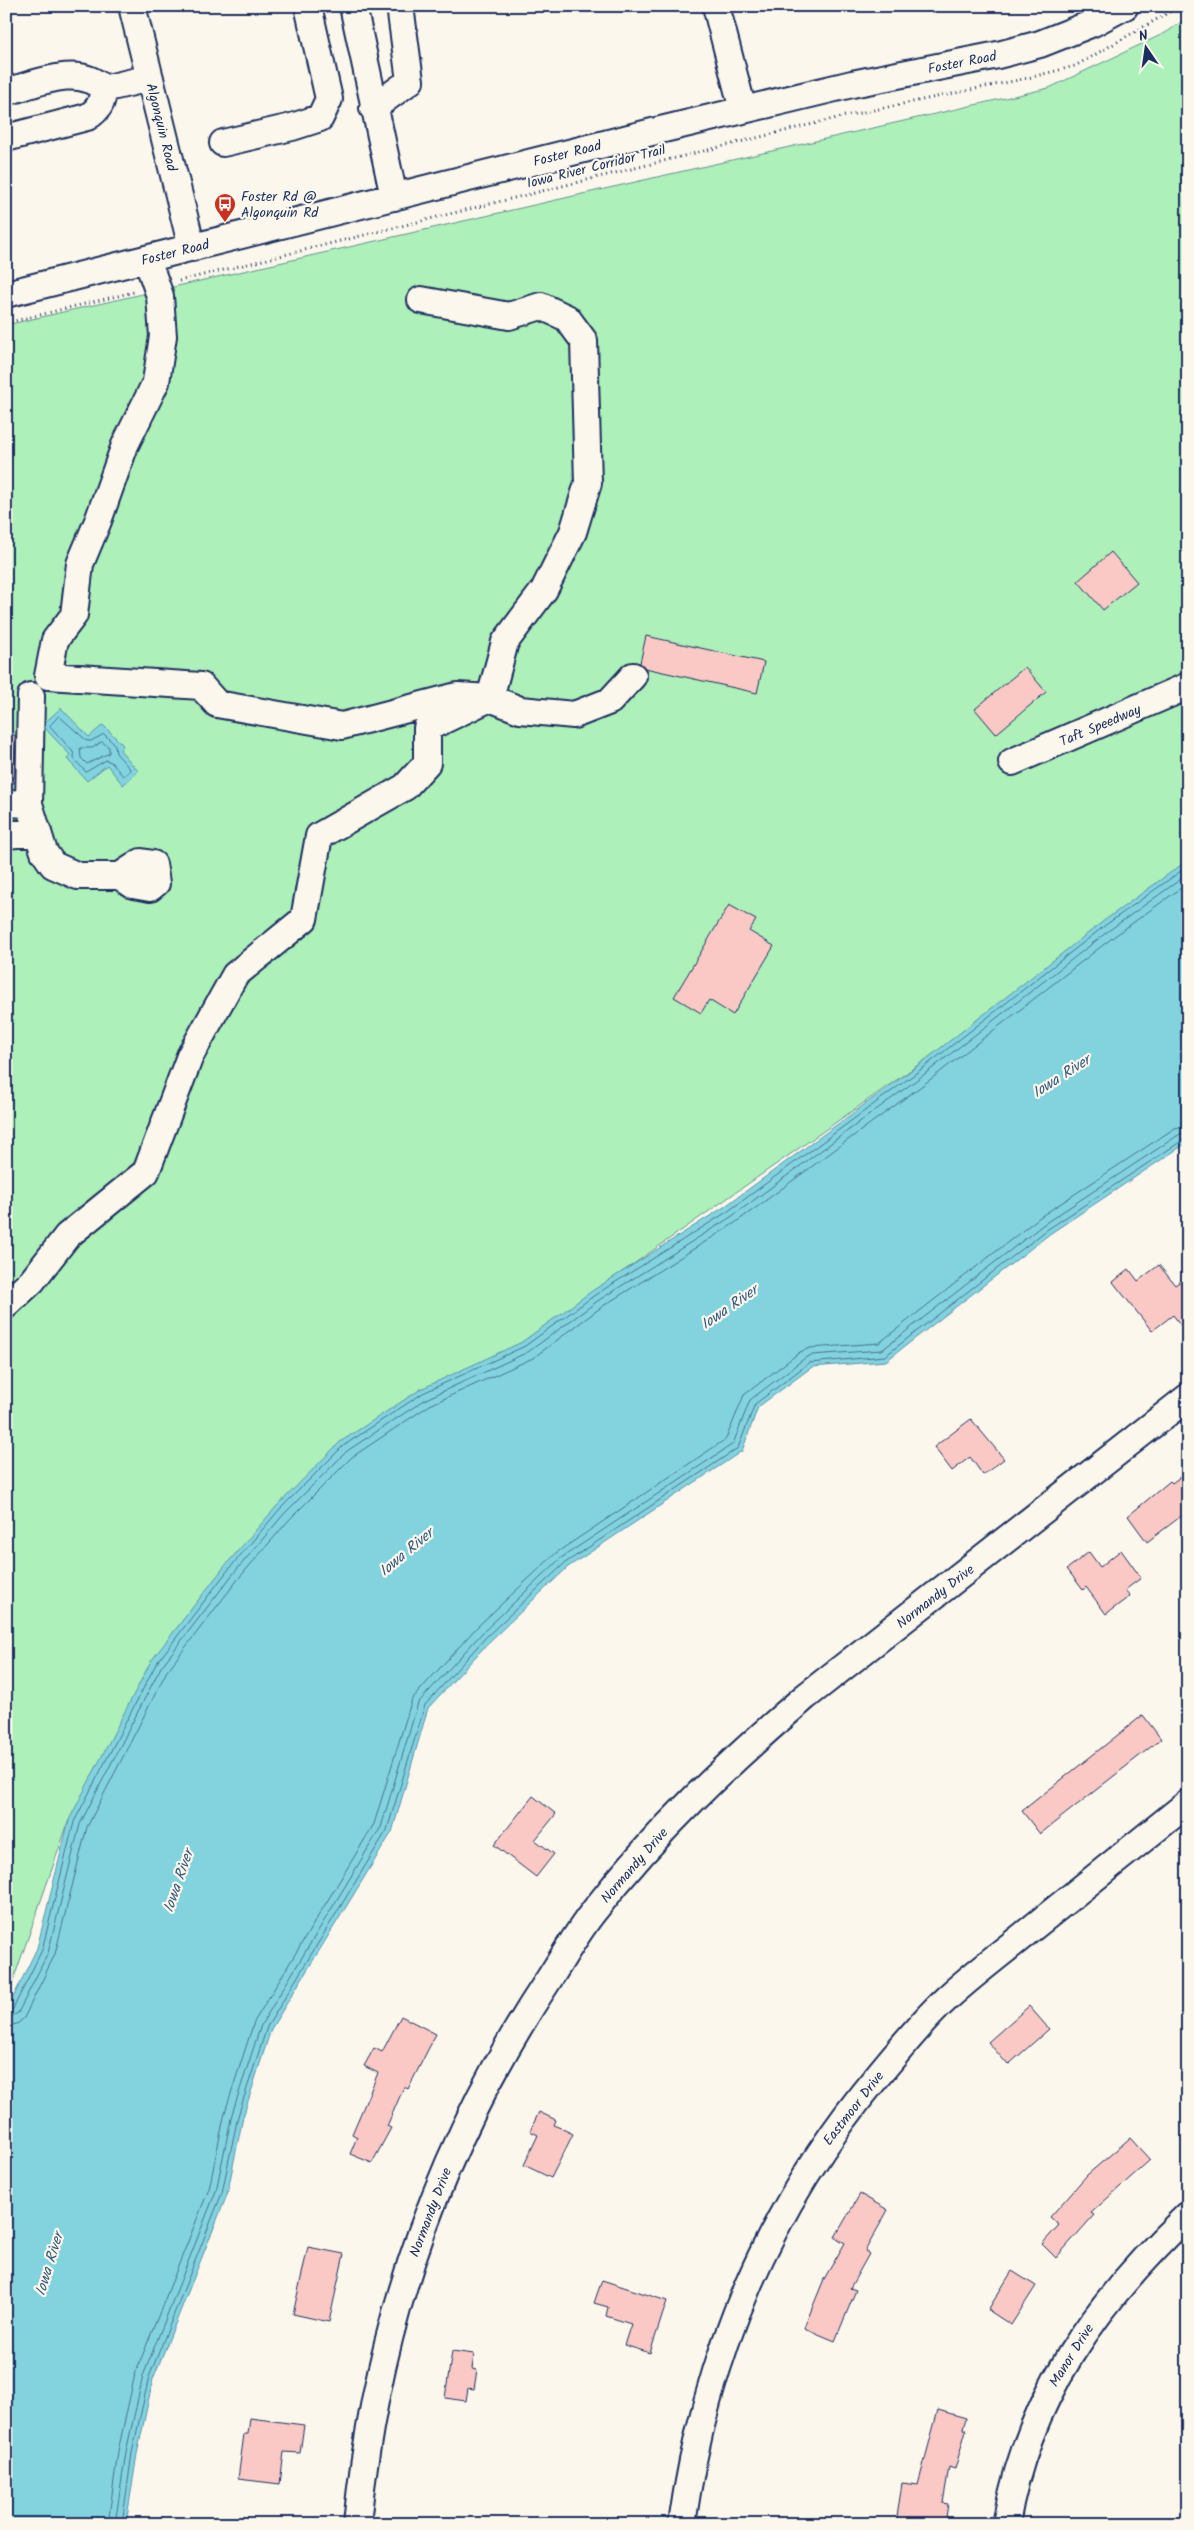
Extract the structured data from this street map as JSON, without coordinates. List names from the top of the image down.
{
  "streets": {
    "street": [
      "Foster Road",
      "Algonquin Road",
      "Taft Speedway",
      "Normandy Drive",
      "Eastmoor Drive",
      "Manor Drive"
    ],
    "path": ["Iowa River Corridor Trail"]
  },
  "crossings": [
    ["Foster Road", "Algonquin Road"]
  ],
  "water": ["Iowa River"],
  "places": {
    "bus stop": ["Foster Rd @ Algonquin Rd"]
  },
  "north": "top"
}
